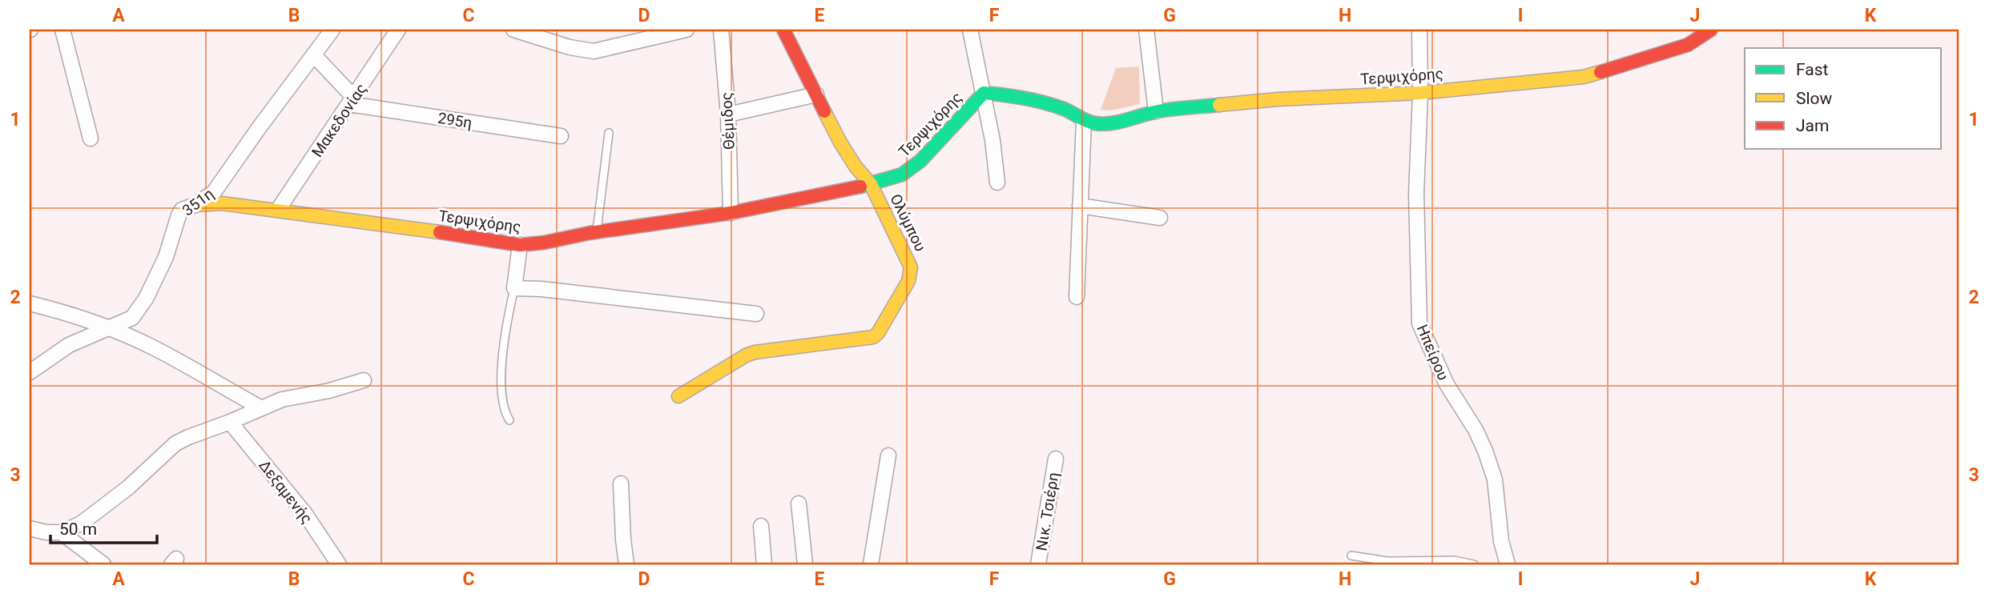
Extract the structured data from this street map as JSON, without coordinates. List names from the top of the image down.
{
  "streets": {
    "street": [
      "Τερψιχόρης",
      "Μακεδονίας",
      "295η",
      "Θέμιδος",
      "351η",
      "Ολύμπου",
      "Ηπείρου",
      "Δεξαμενής",
      "Νικ. Τσιέρη"
    ]
  },
  "crossings": [
    ["Τερψιχόρης", "Μακεδονίας"],
    ["Τερψιχόρης", "Θέμιδος"],
    ["Τερψιχόρης", "351η"],
    ["Τερψιχόρης", "Ολύμπου"],
    ["Τερψιχόρης", "Ηπείρου"],
    ["Μακεδονίας", "295η"]
  ],
  "legend": ["Fast", "Slow", "Jam"],
  "scale_bar": "50 m",
  "grid": {
    "columns": [
      "A",
      "B",
      "C",
      "D",
      "E",
      "F",
      "G",
      "H",
      "I",
      "J",
      "K"
    ],
    "rows": ["1", "2", "3"]
  }
}
